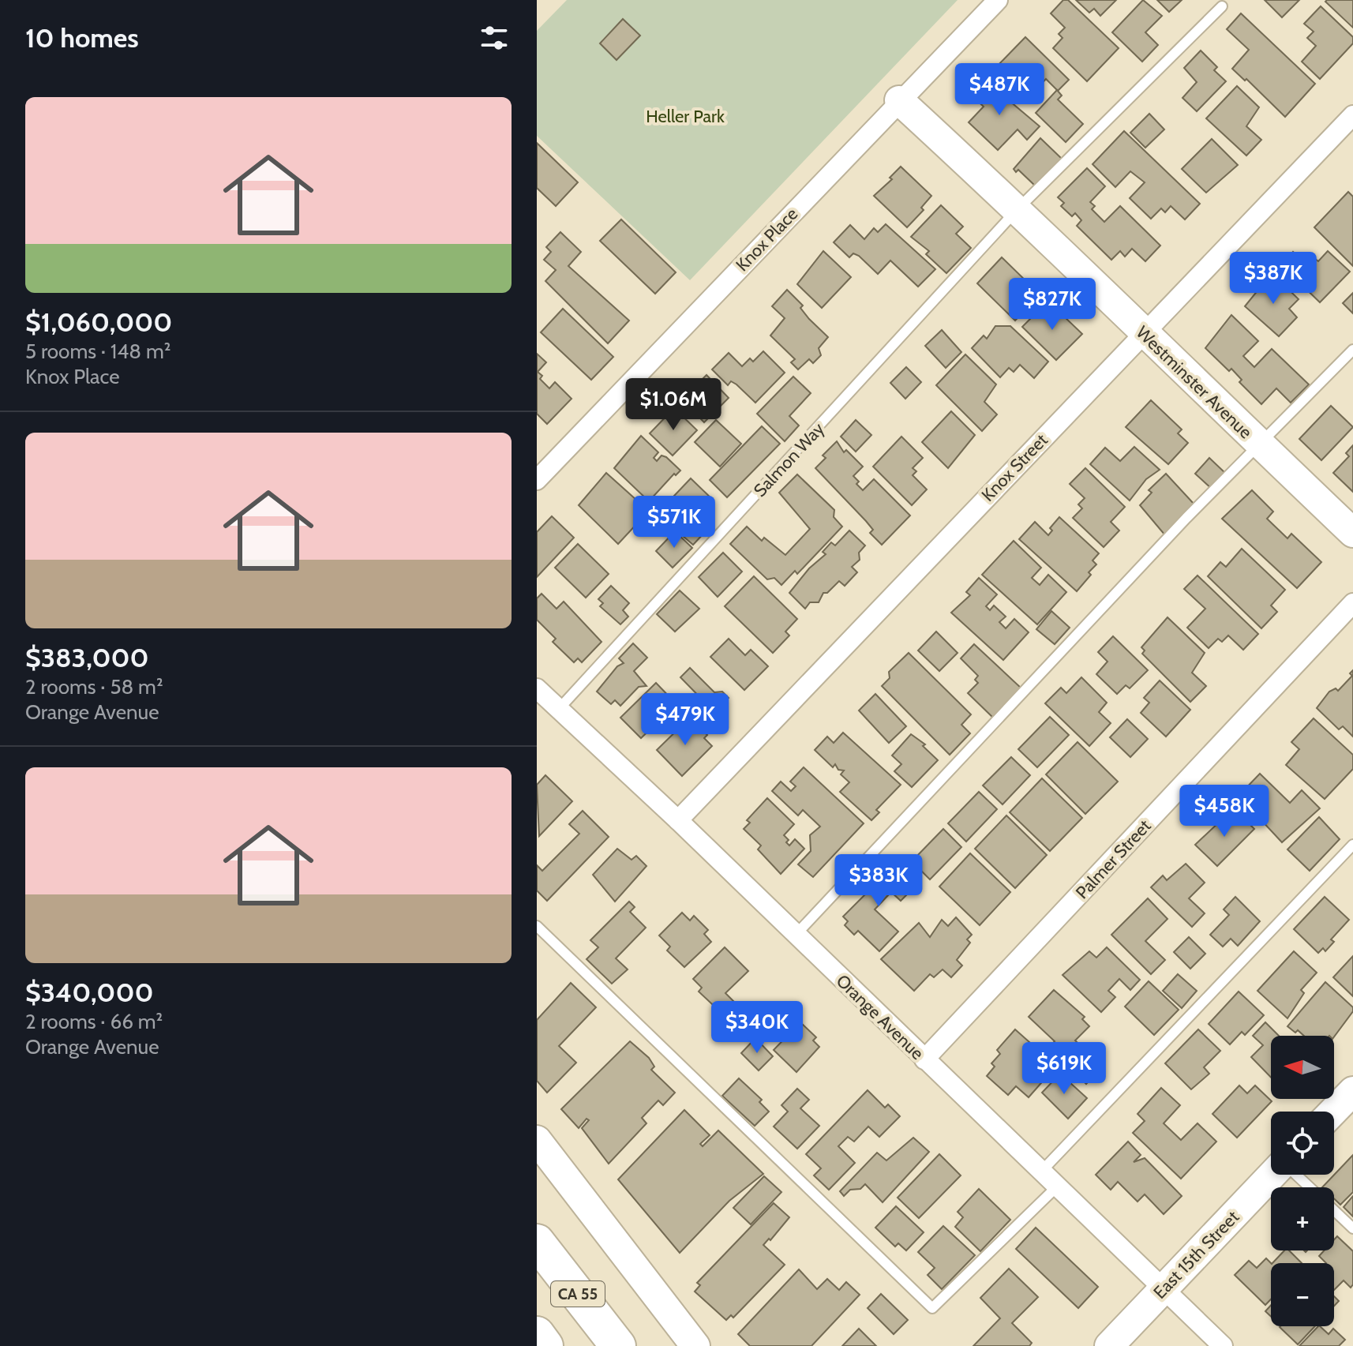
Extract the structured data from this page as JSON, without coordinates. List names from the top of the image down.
{
  "streets": {
    "highway": ["CA 55"],
    "street": [
      "Knox Place",
      "Westminster Avenue",
      "Knox Street",
      "Palmer Street",
      "Orange Avenue",
      "East 15th Street"
    ],
    "lane": ["Salmon Way"]
  },
  "crossings": [
    ["Knox Place", "Westminster Avenue"],
    ["Westminster Avenue", "Salmon Way"],
    ["Westminster Avenue", "Knox Street"],
    ["Salmon Way", "Orange Avenue"],
    ["Knox Street", "Orange Avenue"],
    ["Palmer Street", "Orange Avenue"],
    ["Orange Avenue", "East 15th Street"]
  ],
  "parks": ["Heller Park"],
  "north": "left",
  "page": {
    "heading": "10 homes",
    "price": [
      "$487K",
      "$387K",
      "$827K",
      "$1.06M",
      "$571K",
      "$479K",
      "$458K",
      "$383K",
      "$340K",
      "$619K"
    ],
    "list": [
      {
        "name": "$1,060,000",
        "note": "5 rooms · 148 m² · Knox Place"
      },
      {
        "name": "$383,000",
        "note": "2 rooms · 58 m² · Orange Avenue"
      },
      {
        "name": "$340,000",
        "note": "2 rooms · 66 m² · Orange Avenue"
      }
    ],
    "map_buttons": ["+", "−"]
  }
}
